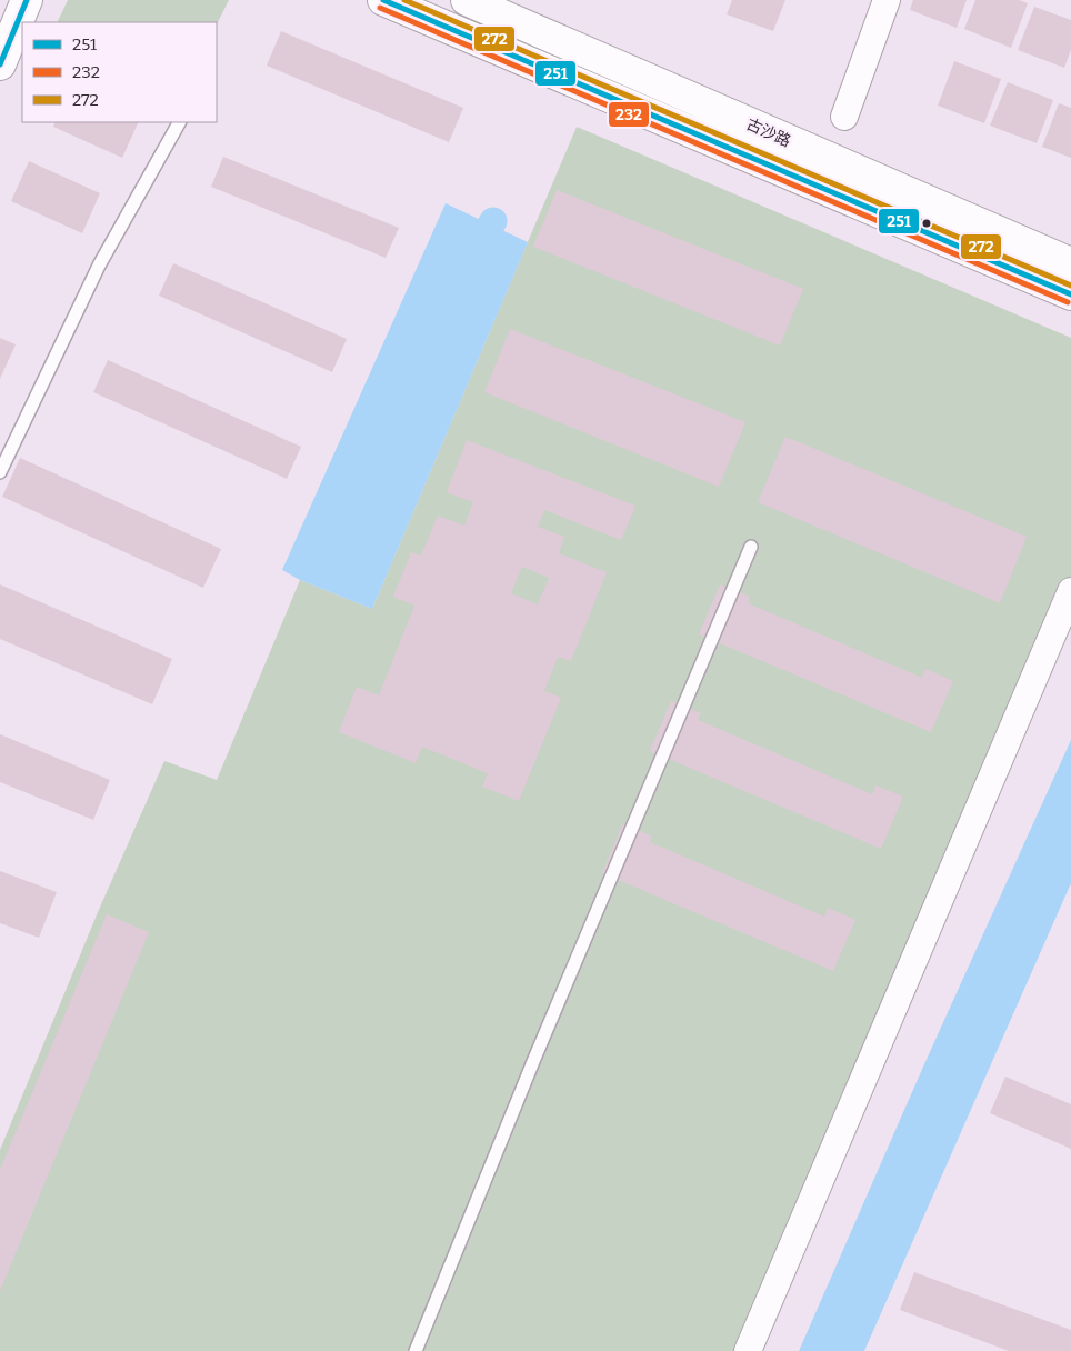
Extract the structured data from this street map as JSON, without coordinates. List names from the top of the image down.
{
  "streets": {
    "main road": ["古沙路"]
  },
  "lines": ["transit line 251", "transit line 272", "transit line 232"],
  "legend": ["251", "232", "272"]
}
